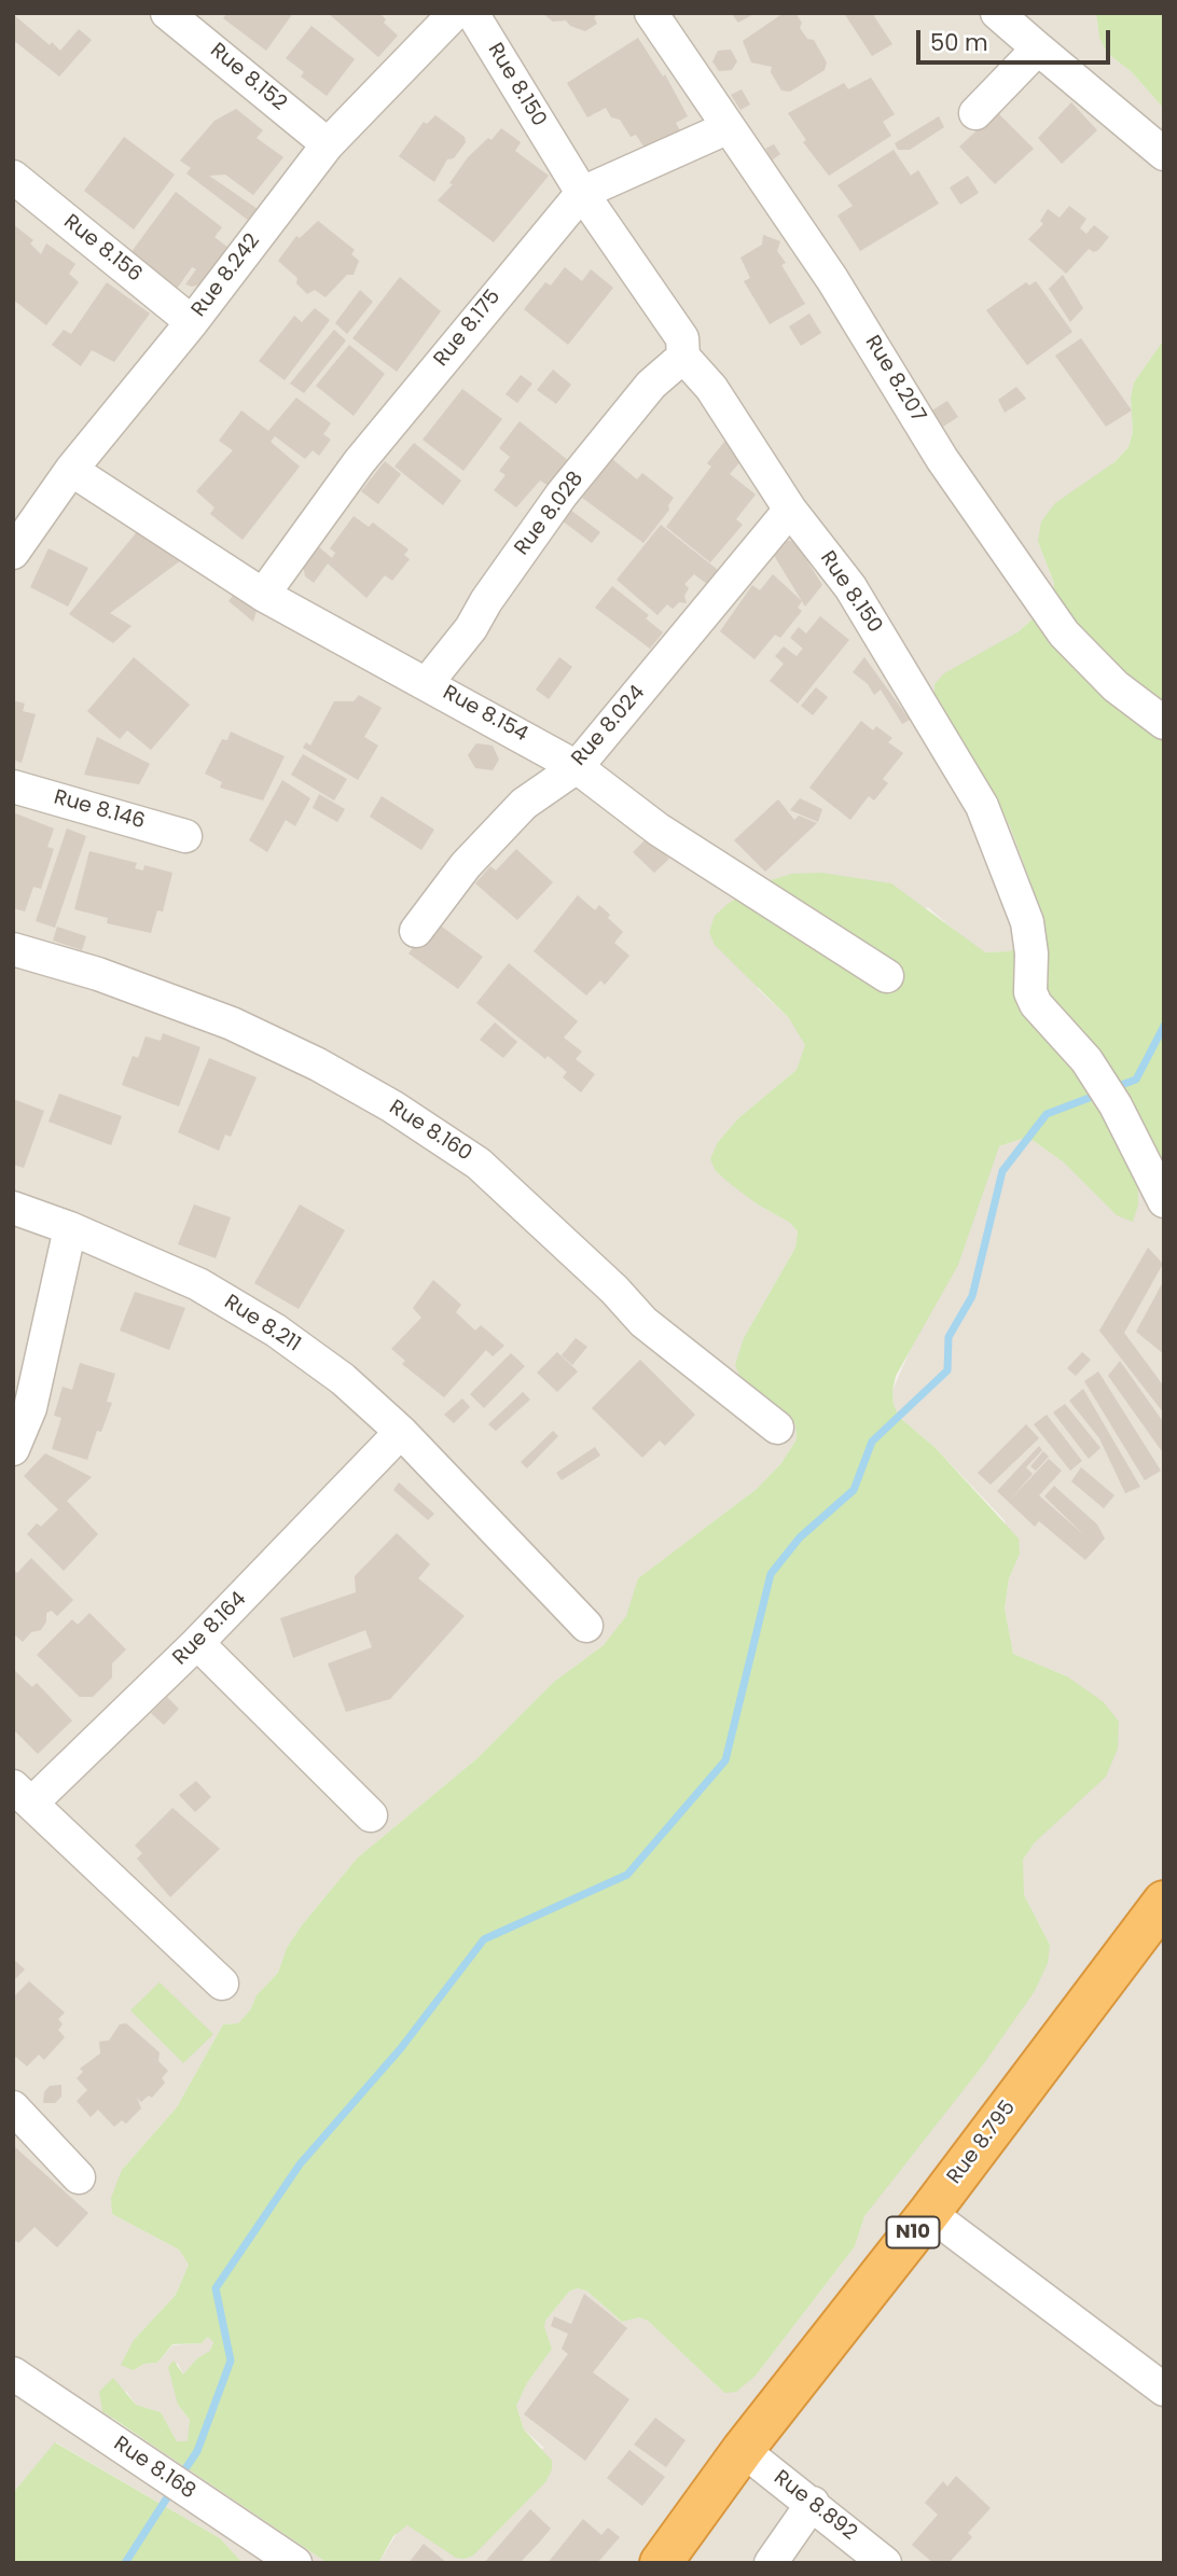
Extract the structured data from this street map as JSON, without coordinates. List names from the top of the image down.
{
  "streets": {
    "highway": ["Rue 8.795", "N10"],
    "street": [
      "Rue 8.152",
      "Rue 8.150",
      "Rue 8.156",
      "Rue 8.242",
      "Rue 8.175",
      "Rue 8.207",
      "Rue 8.028",
      "Rue 8.154",
      "Rue 8.024",
      "Rue 8.146",
      "Rue 8.160",
      "Rue 8.211",
      "Rue 8.164",
      "Rue 8.168",
      "Rue 8.892"
    ]
  },
  "crossings": [
    ["Rue 8.152", "Rue 8.242"],
    ["Rue 8.150", "Rue 8.175"],
    ["Rue 8.150", "Rue 8.028"],
    ["Rue 8.150", "Rue 8.024"],
    ["Rue 8.156", "Rue 8.242"],
    ["Rue 8.242", "Rue 8.154"],
    ["Rue 8.175", "Rue 8.207"],
    ["Rue 8.175", "Rue 8.154"],
    ["Rue 8.028", "Rue 8.154"],
    ["Rue 8.154", "Rue 8.024"],
    ["Rue 8.211", "Rue 8.164"],
    ["Rue 8.795", "Rue 8.892"]
  ],
  "scale_bar": "50 m"
}
